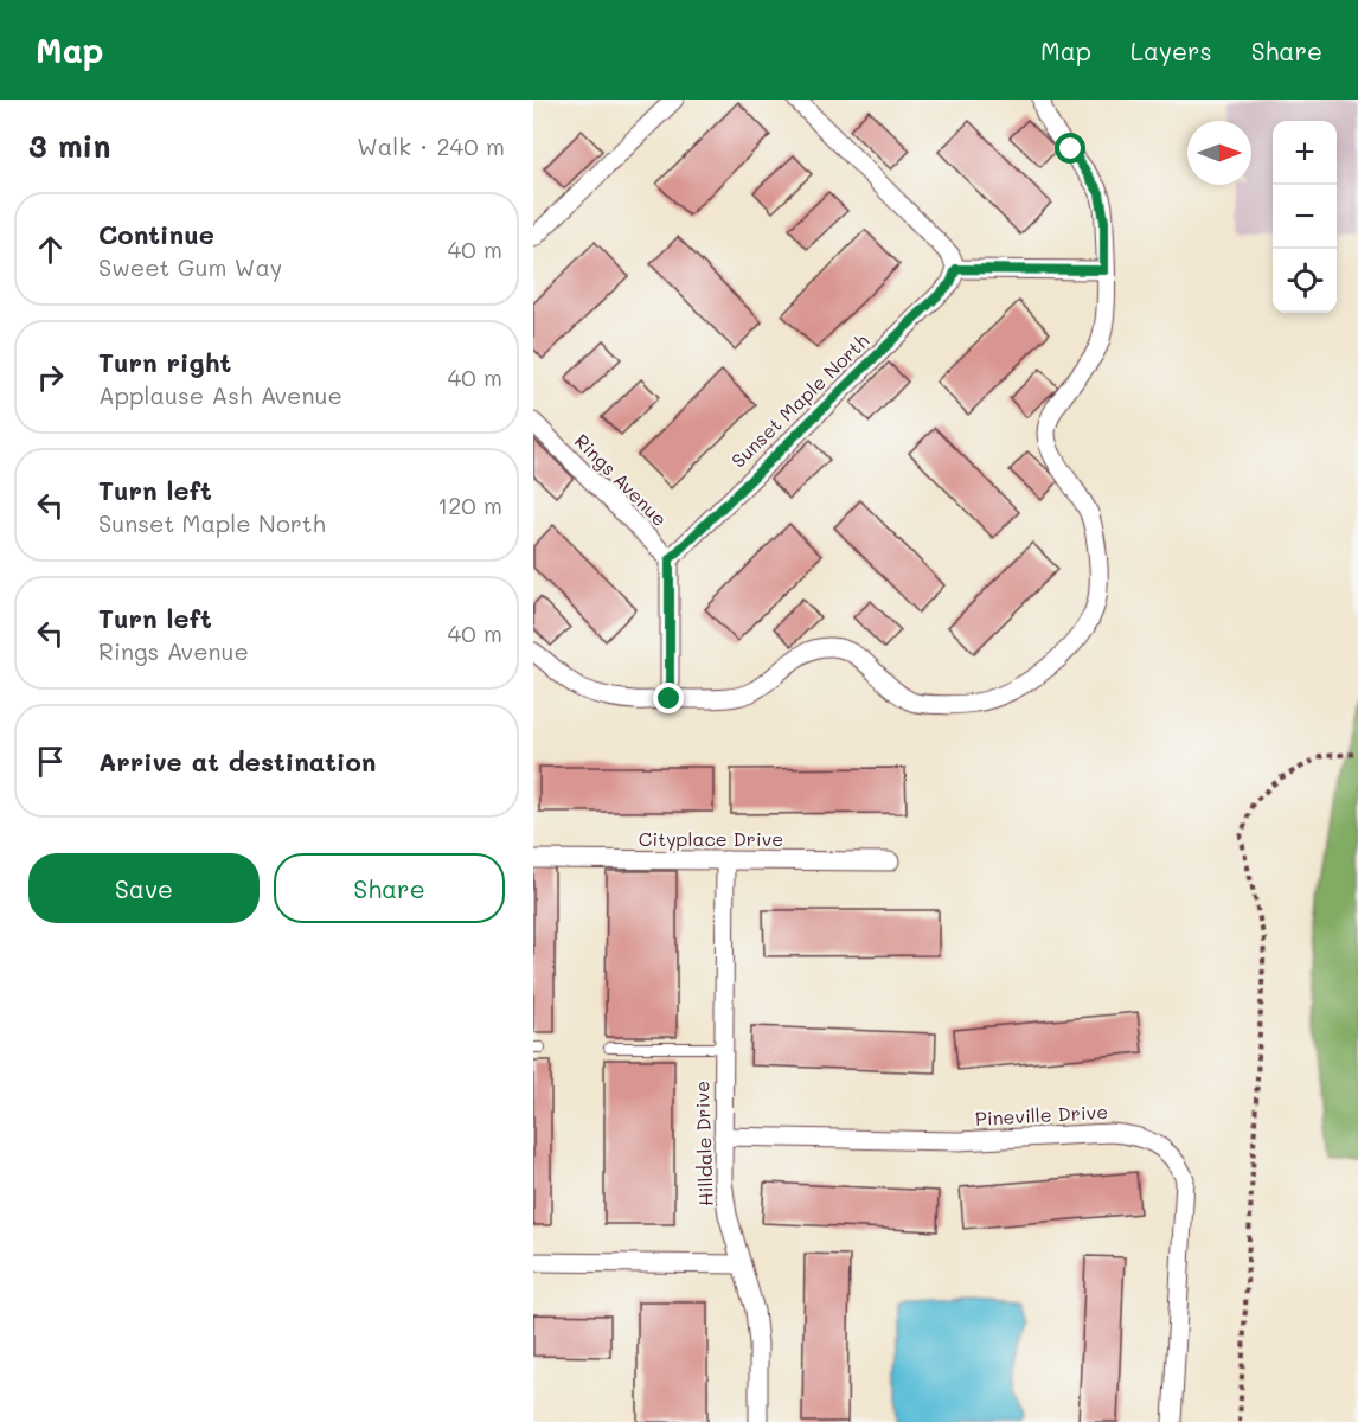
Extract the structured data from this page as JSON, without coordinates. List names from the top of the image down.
{
  "streets": {
    "street": [
      "Sunset Maple North",
      "Rings Avenue",
      "Cityplace Drive",
      "Pineville Drive",
      "Hilldale Drive"
    ]
  },
  "crossings": [
    ["Sunset Maple North", "Rings Avenue"],
    ["Cityplace Drive", "Hilldale Drive"],
    ["Pineville Drive", "Hilldale Drive"]
  ],
  "north": "right",
  "page": {
    "header": "Map",
    "nav": ["Map", "Layers", "Share"],
    "heading": ["3 min", "Walk · 240 m"],
    "map_buttons": ["+", "−"],
    "list": [
      ["Continue", "Sweet Gum Way", "40 m"],
      ["Turn right", "Applause Ash Avenue", "40 m"],
      ["Turn left", "Sunset Maple North", "120 m"],
      ["Turn left", "Rings Avenue", "40 m"],
      "Arrive at destination"
    ],
    "buttons": ["Save", "Share"]
  }
}
